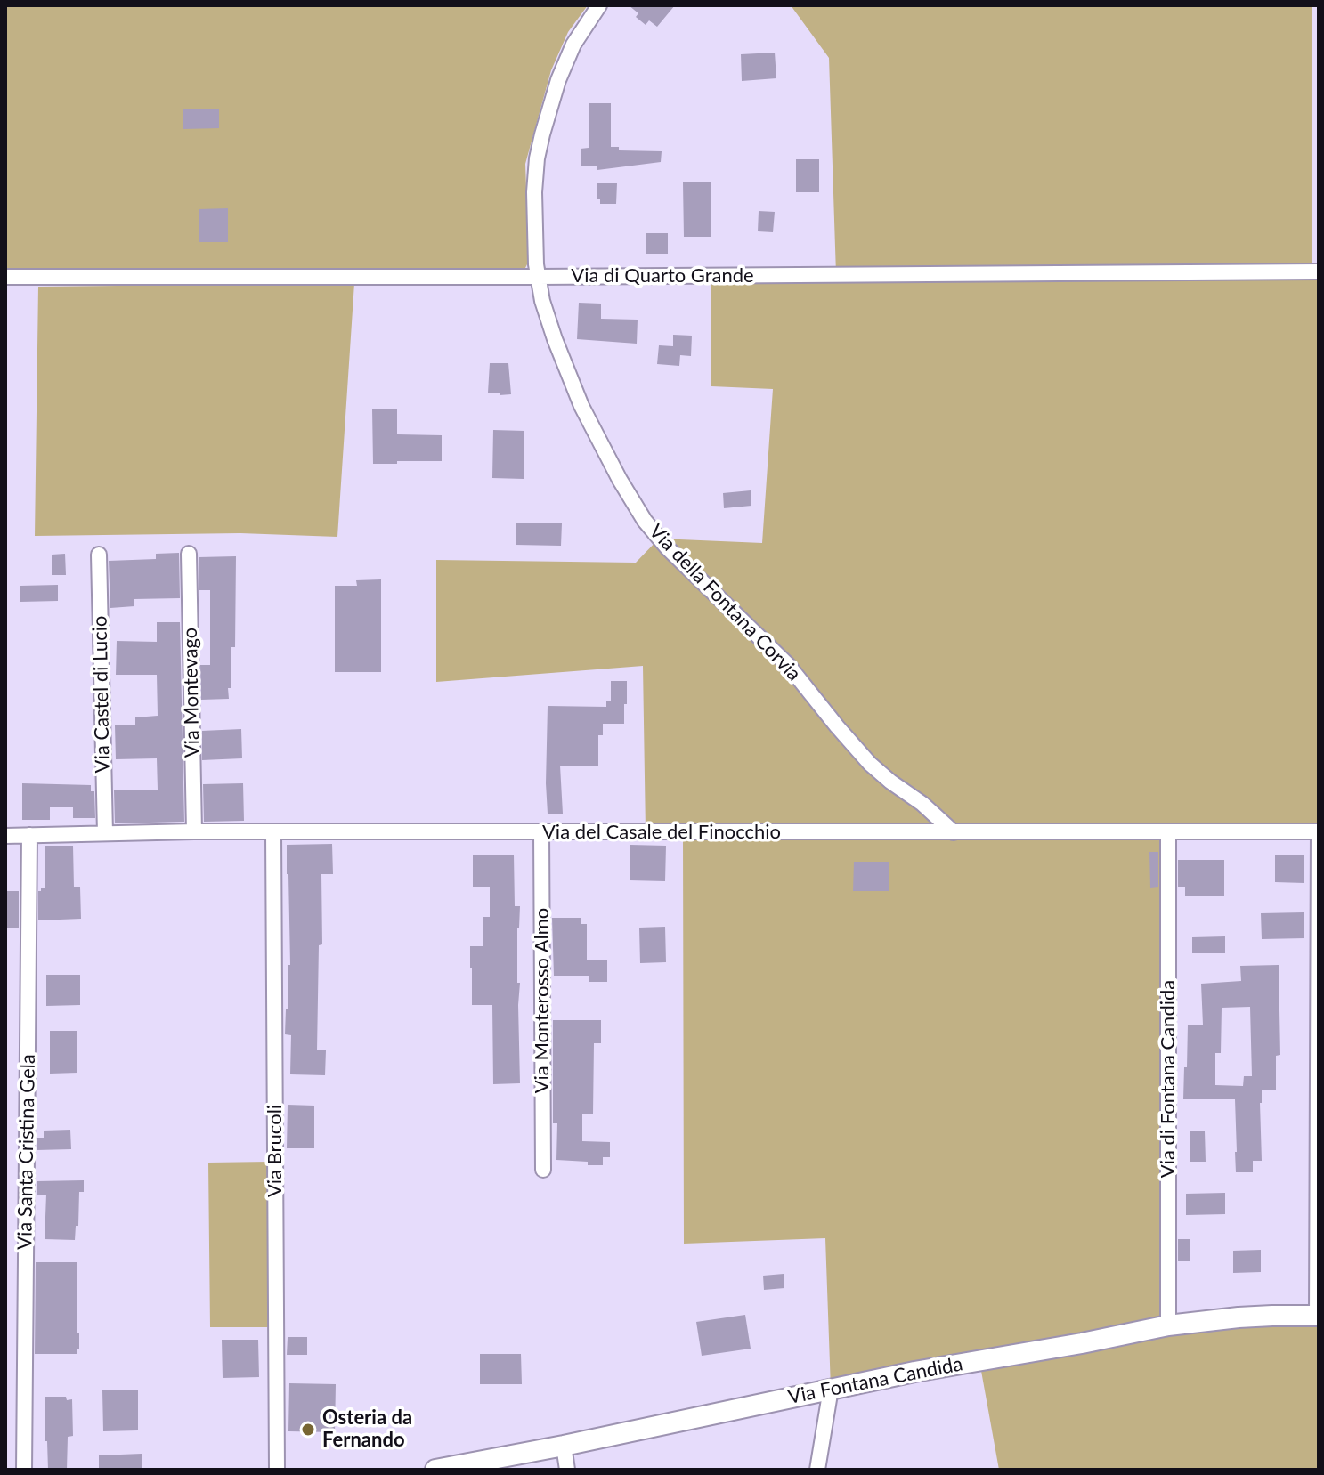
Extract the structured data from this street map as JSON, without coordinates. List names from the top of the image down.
{
  "streets": {
    "main road": ["Via Fontana Candida"],
    "street": [
      "Via di Quarto Grande",
      "Via della Fontana Corvia",
      "Via Montevago",
      "Via Castel di Lucio",
      "Via del Casale del Finocchio",
      "Via Monterosso Almo",
      "Via di Fontana Candida",
      "Via Brucoli",
      "Via Santa Cristina Gela"
    ]
  },
  "crossings": [
    ["Via di Quarto Grande", "Via della Fontana Corvia"],
    ["Via della Fontana Corvia", "Via del Casale del Finocchio"],
    ["Via Montevago", "Via del Casale del Finocchio"],
    ["Via Castel di Lucio", "Via del Casale del Finocchio"],
    ["Via del Casale del Finocchio", "Via Monterosso Almo"],
    ["Via del Casale del Finocchio", "Via di Fontana Candida"],
    ["Via del Casale del Finocchio", "Via Brucoli"],
    ["Via del Casale del Finocchio", "Via Santa Cristina Gela"],
    ["Via di Fontana Candida", "Via Fontana Candida"]
  ],
  "places": ["Osteria da Fernando"]
}
